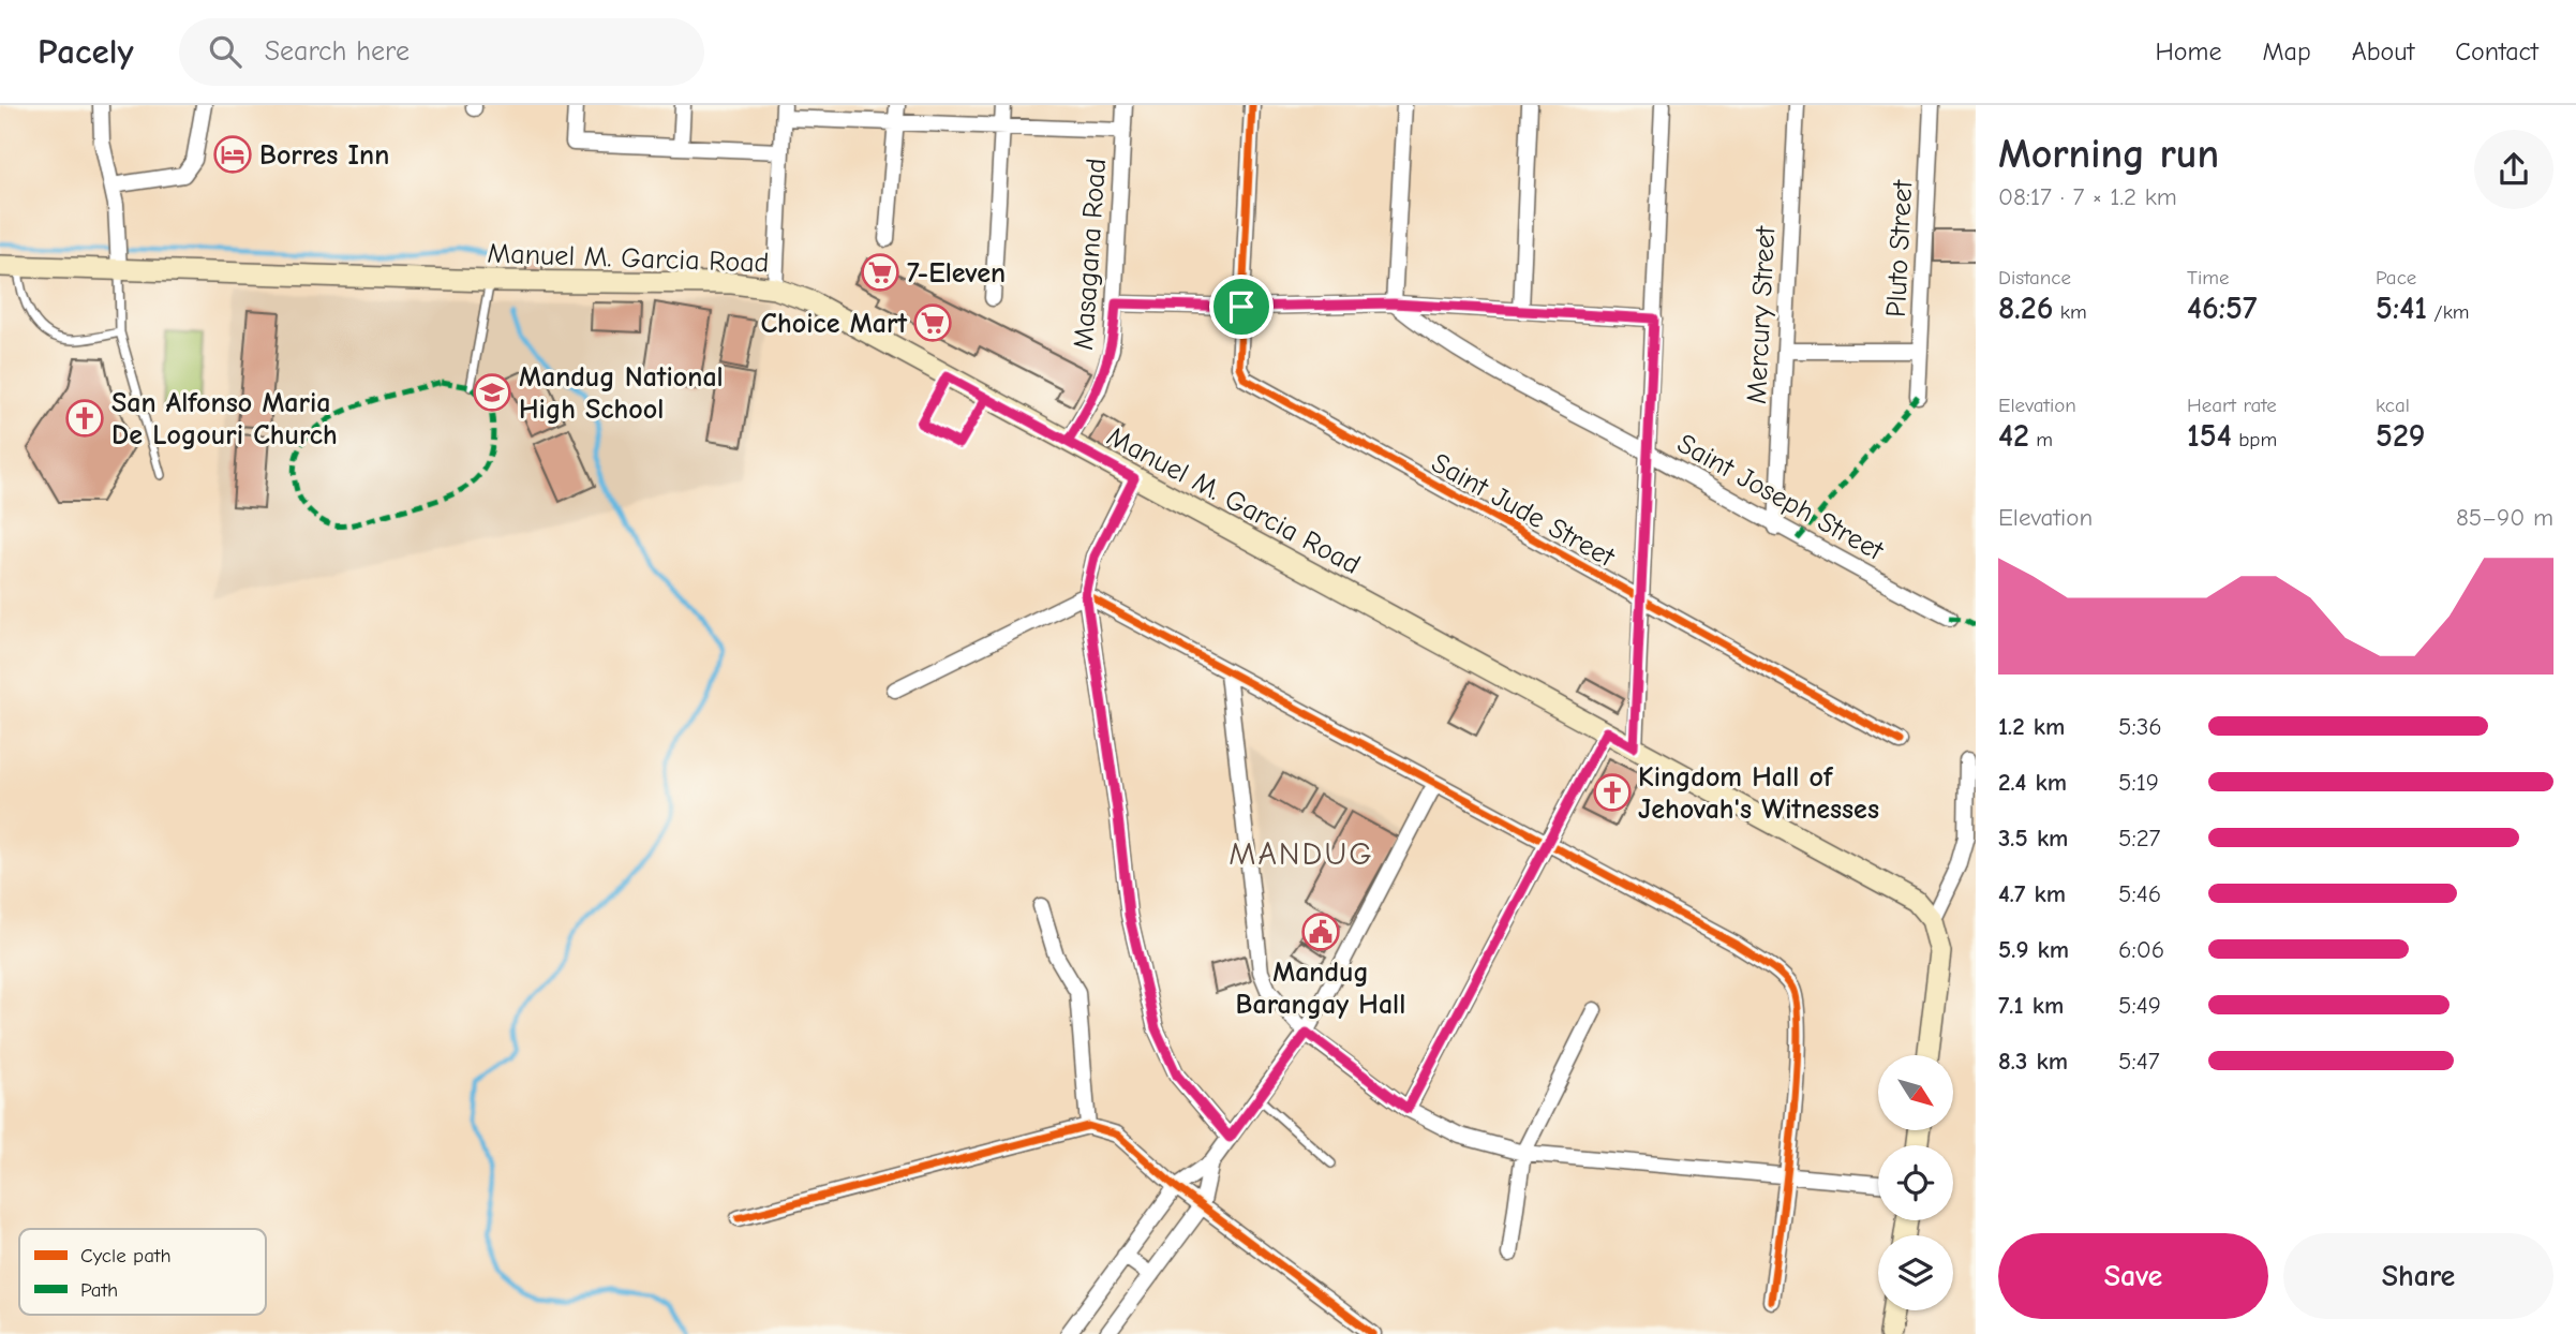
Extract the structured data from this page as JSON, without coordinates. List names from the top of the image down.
{
  "streets": {
    "main road": ["Manuel M. Garcia Road"],
    "street": [
      "Pluto Street",
      "Masagana Road",
      "Mercury Street",
      "Saint Joseph Street",
      "Saint Jude Street"
    ]
  },
  "crossings": [
    ["Masagana Road", "Manuel M. Garcia Road"],
    ["Mercury Street", "Saint Joseph Street"]
  ],
  "districts": ["MANDUG"],
  "places": {
    "hotel": ["Borres Inn"],
    "supermarket": ["7-Eleven", "Choice Mart"],
    "school or university": ["Mandug National High School"],
    "church": ["San Alfonso Maria De Logouri Church", "Kingdom Hall of Jehovah's Witnesses"],
    "public building": ["Mandug Barangay Hall"]
  },
  "legend": ["Cycle path", "Path"],
  "north": "bottom right",
  "page": {
    "header": "Pacely",
    "search": "Search here",
    "nav": [
      "Home",
      "Map",
      "About",
      "Contact"
    ],
    "heading": ["Morning run", "08:17 · 7 × 1.2 km"],
    "stats": [
      ["Distance", "8.26 km"],
      ["Time", "46:57"],
      ["Pace", "5:41 /km"],
      ["Elevation", "42 m"],
      ["Heart rate", "154 bpm"],
      ["kcal", "529"]
    ],
    "chart": ["Elevation", "85–90 m"],
    "list": [
      {
        "name": "1.2 km",
        "note": "5:36"
      },
      {
        "name": "2.4 km",
        "note": "5:19"
      },
      {
        "name": "3.5 km",
        "note": "5:27"
      },
      {
        "name": "4.7 km",
        "note": "5:46"
      },
      {
        "name": "5.9 km",
        "note": "6:06"
      },
      {
        "name": "7.1 km",
        "note": "5:49"
      },
      {
        "name": "8.3 km",
        "note": "5:47"
      }
    ],
    "buttons": ["Save", "Share"]
  }
}
